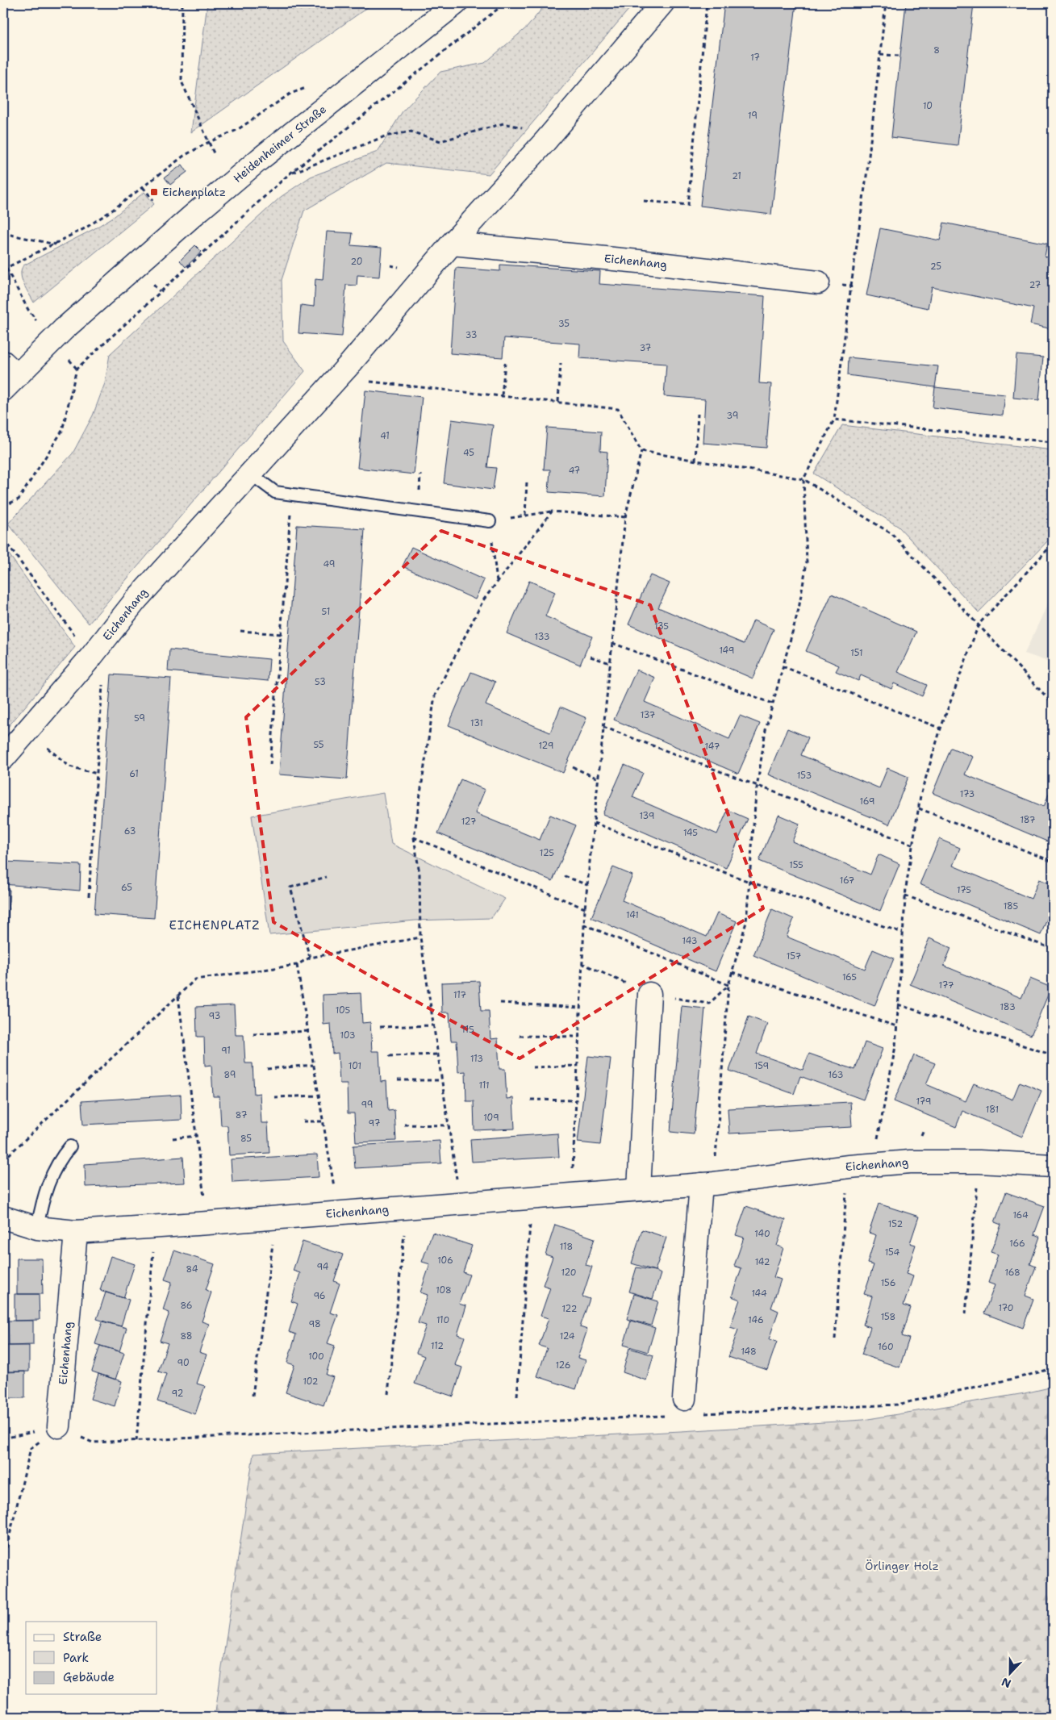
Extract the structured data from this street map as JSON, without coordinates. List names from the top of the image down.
{
  "streets": {
    "street": ["Heidenheimer Straße", "Eichenhang"]
  },
  "districts": ["EICHENPLATZ"],
  "parks": ["Örlinger Holz"],
  "places": {
    "transit": ["Eichenplatz"]
  },
  "house_numbers": [
    "8",
    "17",
    "10",
    "19",
    "21",
    "20",
    "25",
    "27",
    "35",
    "33",
    "37",
    "39",
    "41",
    "45",
    "47",
    "49",
    "51",
    "135",
    "133",
    "149",
    "151",
    "53",
    "137",
    "59",
    "131",
    "55",
    "129",
    "147",
    "61",
    "153",
    "173",
    "169",
    "139",
    "187",
    "127",
    "63",
    "145",
    "125",
    "155",
    "167",
    "65",
    "175",
    "185",
    "141",
    "143",
    "157",
    "165",
    "177",
    "117",
    "183",
    "105",
    "93",
    "115",
    "103",
    "91",
    "113",
    "101",
    "159",
    "89",
    "163",
    "111",
    "179",
    "99",
    "181",
    "87",
    "109",
    "97",
    "85",
    "164",
    "152",
    "140",
    "166",
    "118",
    "154",
    "106",
    "142",
    "94",
    "84",
    "120",
    "168",
    "156",
    "108",
    "144",
    "96",
    "86",
    "170",
    "122",
    "158",
    "110",
    "146",
    "98",
    "88",
    "124",
    "112",
    "160",
    "148",
    "100",
    "90",
    "126",
    "102",
    "92"
  ],
  "legend": ["Straße", "Park", "Gebäude"],
  "north": "bottom"
}
